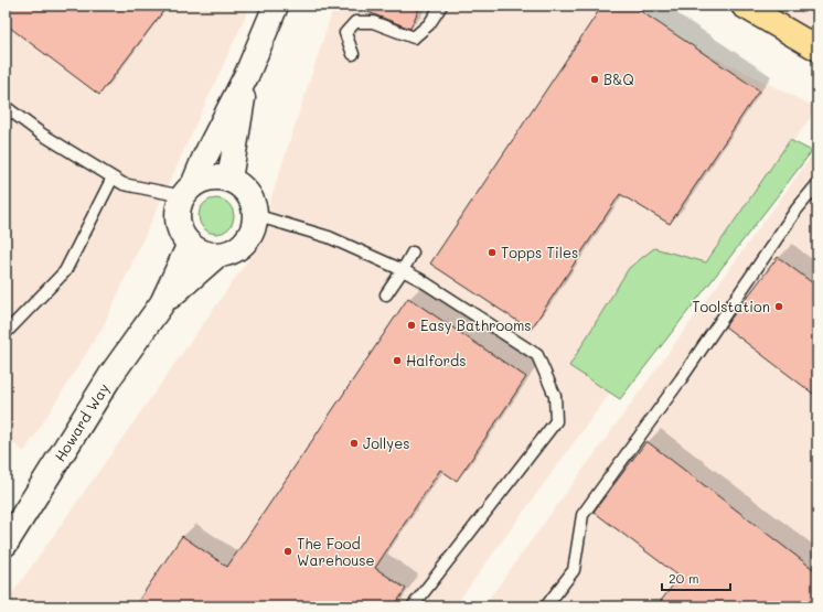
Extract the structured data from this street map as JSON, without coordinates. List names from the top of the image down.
{
  "streets": {
    "street": ["Howard Way"]
  },
  "places": [
    "B&Q",
    "Topps Tiles",
    "Toolstation",
    "Easy Bathrooms",
    "Halfords",
    "Jollyes",
    "The Food Warehouse"
  ],
  "scale_bar": "20 m"
}
